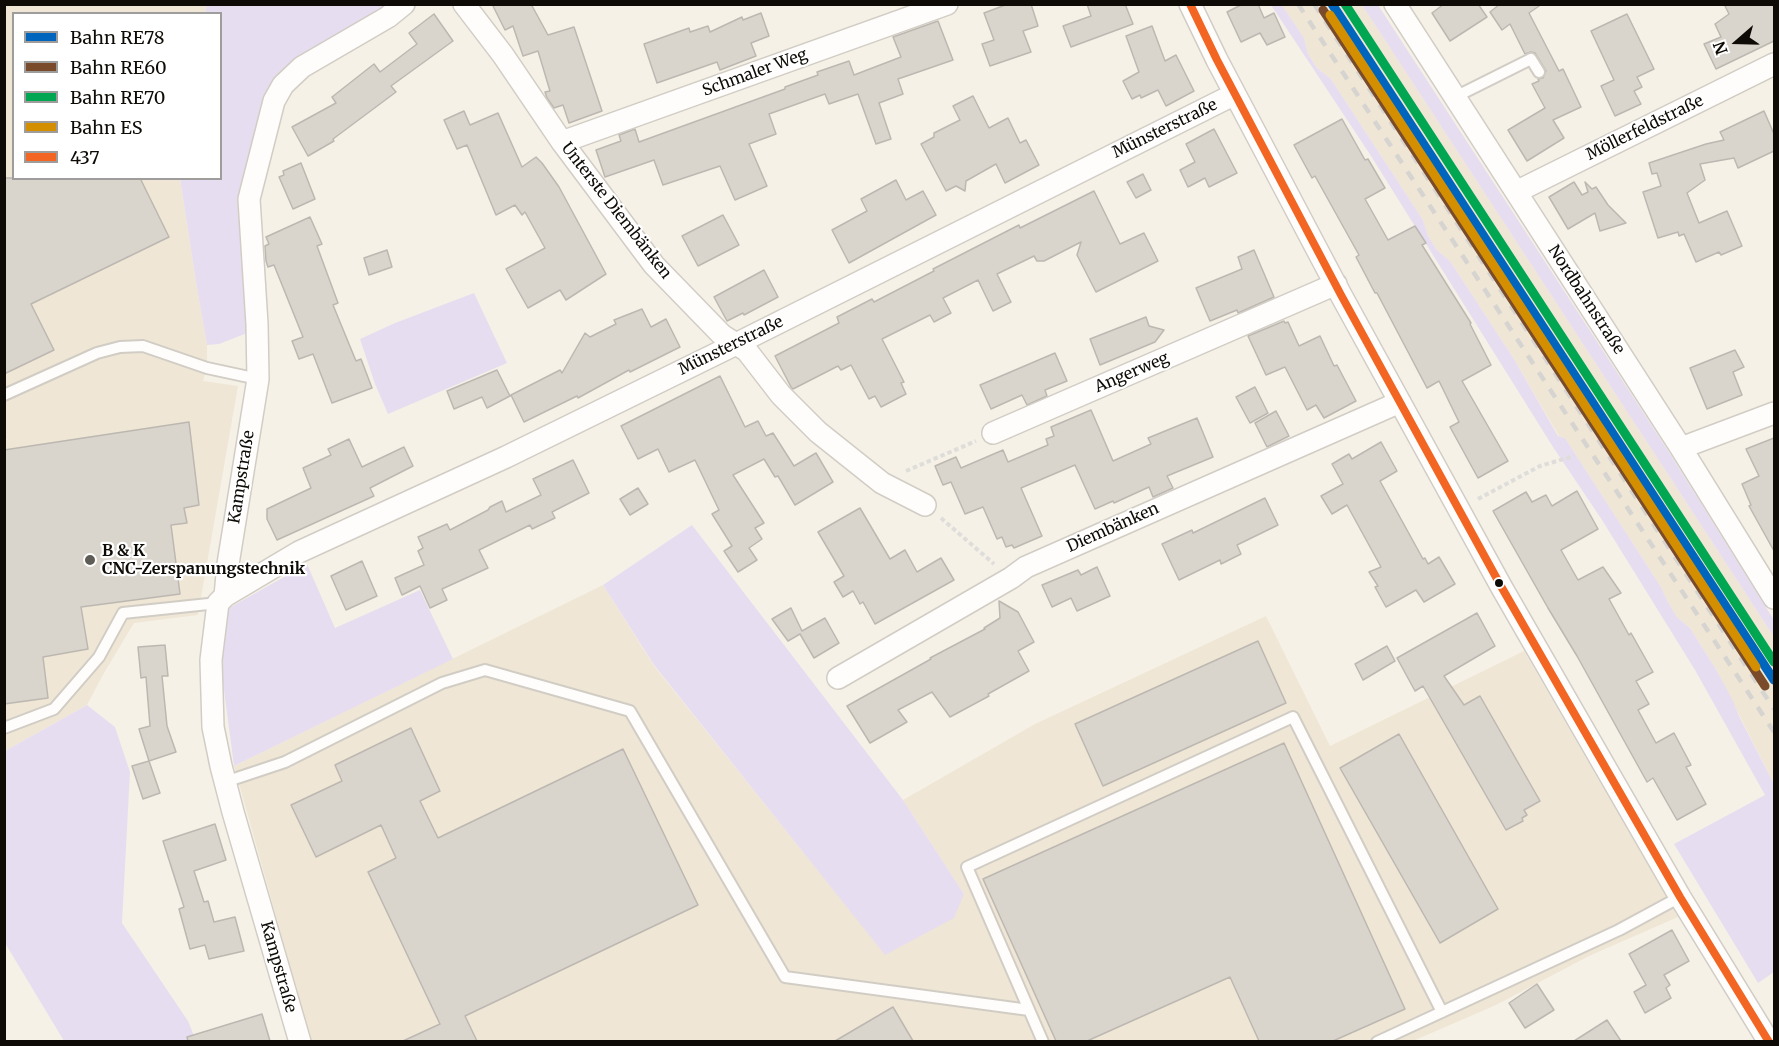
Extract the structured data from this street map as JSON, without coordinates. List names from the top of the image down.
{
  "streets": {
    "street": [
      "Schmaler Weg",
      "Möllerfeldstraße",
      "Münsterstraße",
      "Unterste Diembänken",
      "Nordbahnstraße",
      "Angerweg",
      "Kampstraße",
      "Diembänken"
    ]
  },
  "crossings": [
    ["Schmaler Weg", "Unterste Diembänken"],
    ["Möllerfeldstraße", "Nordbahnstraße"],
    ["Münsterstraße", "Unterste Diembänken"],
    ["Münsterstraße", "Kampstraße"]
  ],
  "places": ["B & K CNC-Zerspanungstechnik"],
  "lines": [
    "rail line RE78",
    "rail line RE70",
    "transit line 437",
    "rail line RE60",
    "rail line ES"
  ],
  "legend": [
    "Bahn RE78",
    "Bahn RE60",
    "Bahn RE70",
    "Bahn ES",
    "437"
  ],
  "north": "left"
}
